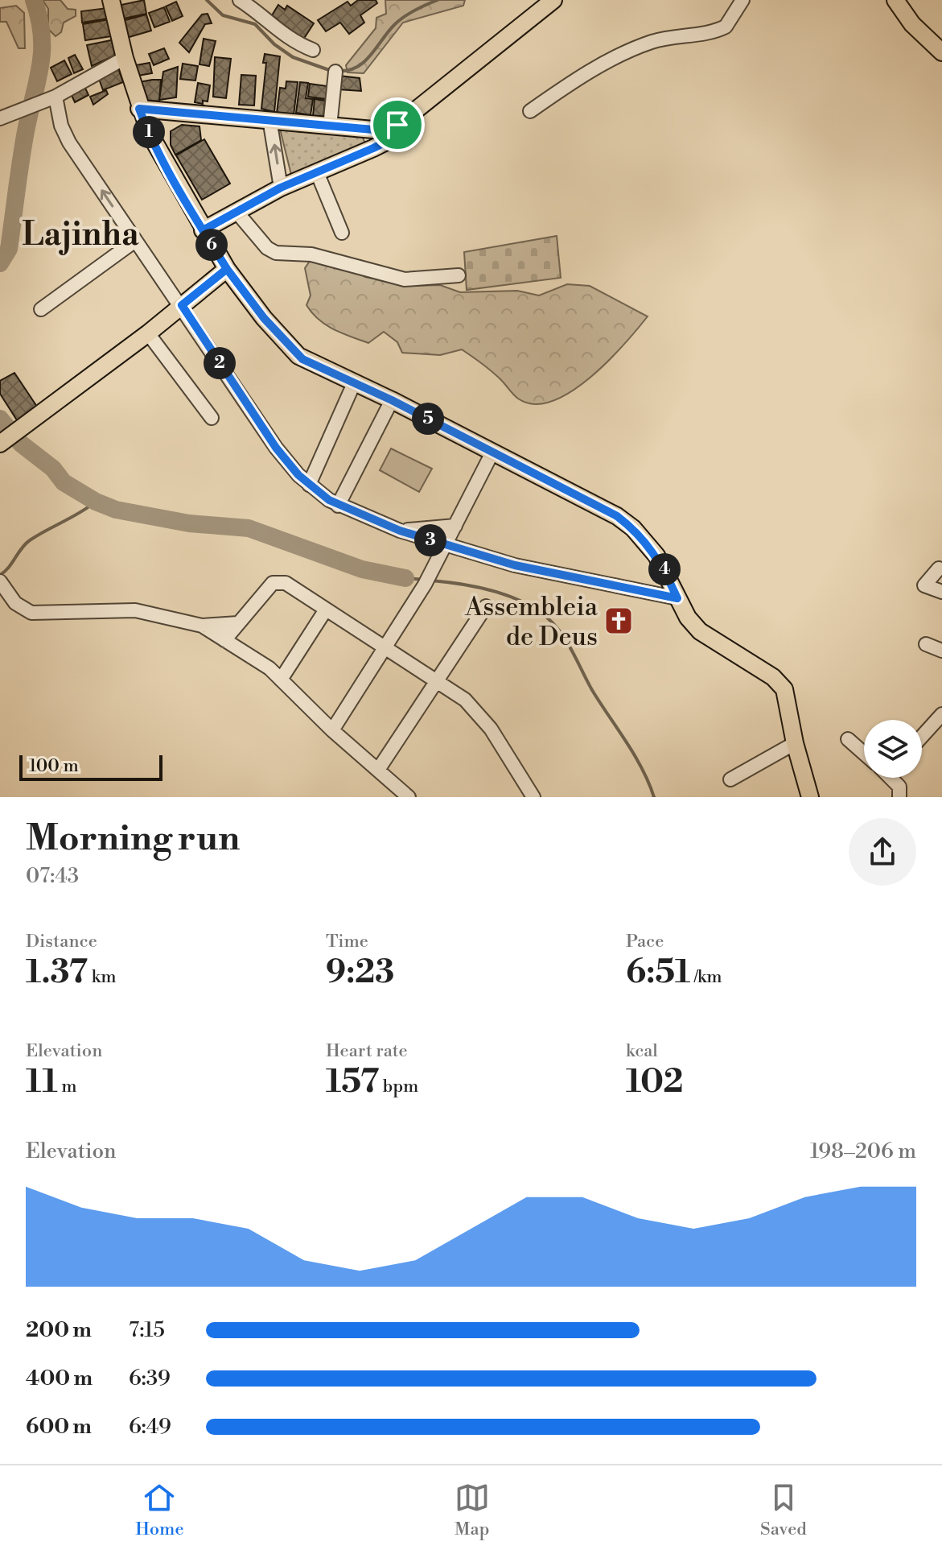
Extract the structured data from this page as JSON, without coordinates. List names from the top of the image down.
{
  "districts": ["Lajinha"],
  "places": {
    "church": ["Assembleia de Deus"]
  },
  "scale_bar": "100 m",
  "page": {
    "pins": [
      "1",
      "6",
      "2",
      "5",
      "3",
      "4"
    ],
    "scale": "100 m",
    "heading": ["Morning run", "07:43"],
    "stats": [
      ["Distance", "1.37 km"],
      ["Time", "9:23"],
      ["Pace", "6:51 /km"],
      ["Elevation", "11 m"],
      ["Heart rate", "157 bpm"],
      ["kcal", "102"]
    ],
    "chart": ["Elevation", "198–206 m"],
    "list": [
      {
        "name": "200 m",
        "note": "7:15"
      },
      {
        "name": "400 m",
        "note": "6:39"
      },
      {
        "name": "600 m",
        "note": "6:49"
      }
    ],
    "tabs": ["Home", "Map", "Saved"]
  }
}
